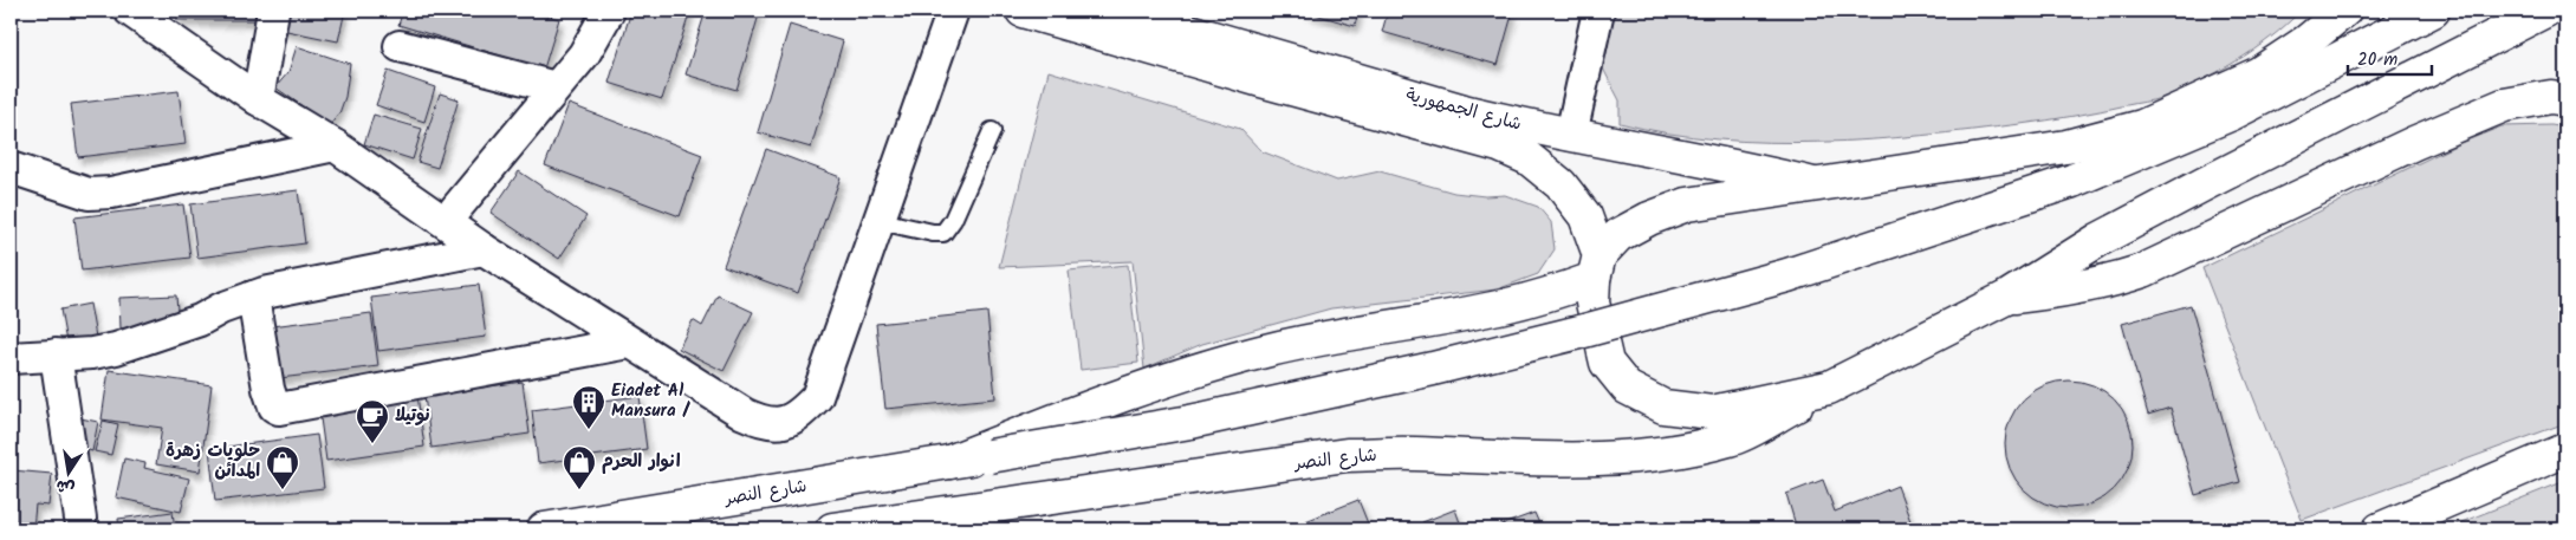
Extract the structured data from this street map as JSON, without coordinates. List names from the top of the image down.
{
  "streets": {
    "main road": ["شارع الجمهورية", "شارع النصر"]
  },
  "crossings": [
    ["شارع الجمهورية", "شارع النصر"]
  ],
  "places": {
    "building": ["Eiadet Al Mansura /"],
    "cafe": ["نوتيلا"],
    "shop": ["حلويات زهرة المدائن", "انوار الحرم"]
  },
  "scale_bar": "20 m",
  "north": "bottom"
}
